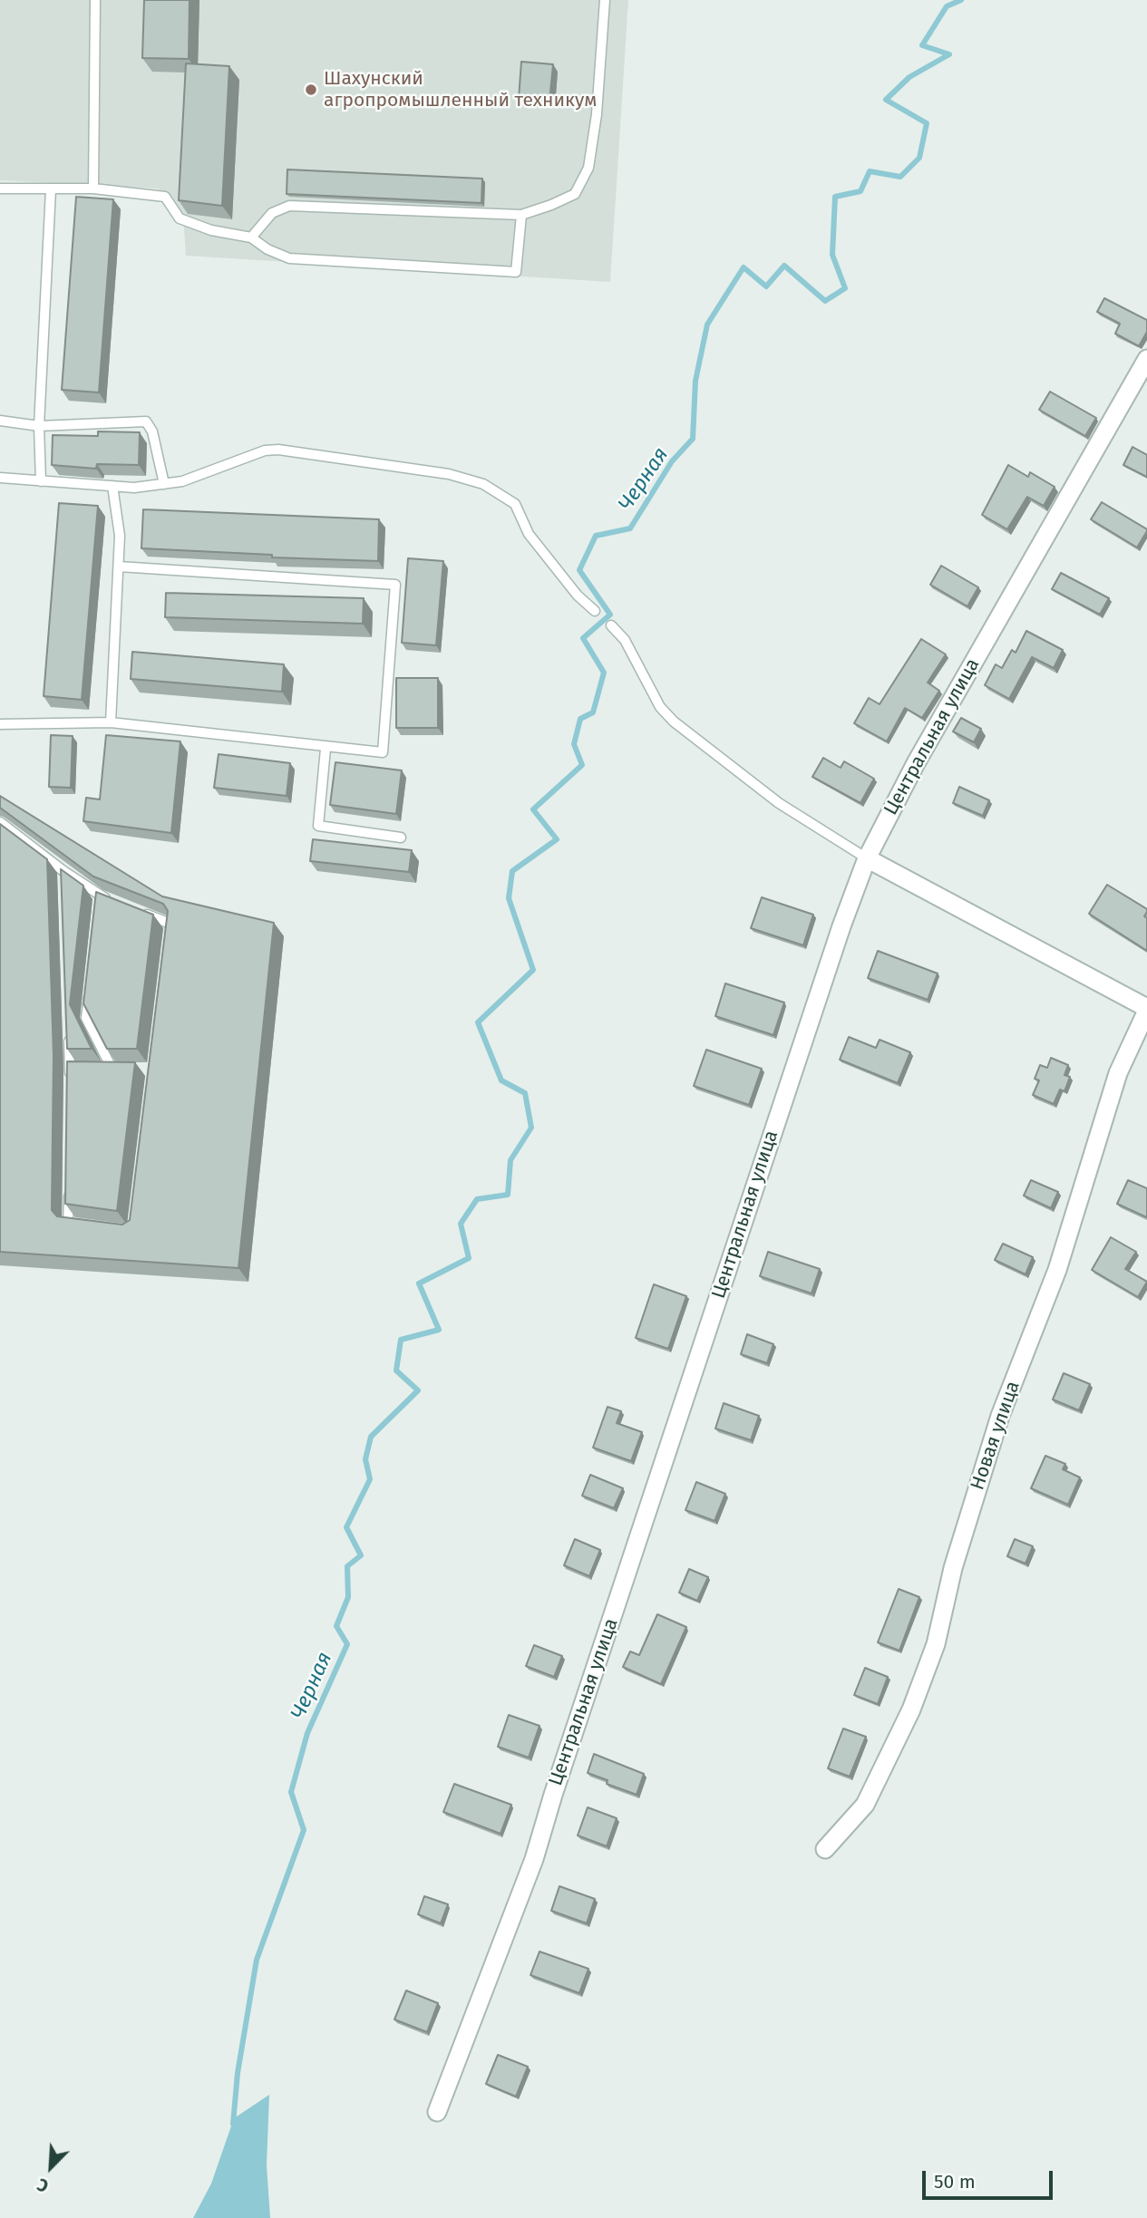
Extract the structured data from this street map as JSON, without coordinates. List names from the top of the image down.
{
  "streets": {
    "street": ["Центральная улица", "Новая улица"]
  },
  "water": ["Черная"],
  "places": ["Шахунский агропромышленный техникум"],
  "scale_bar": "50 m",
  "north": "bottom left"
}
